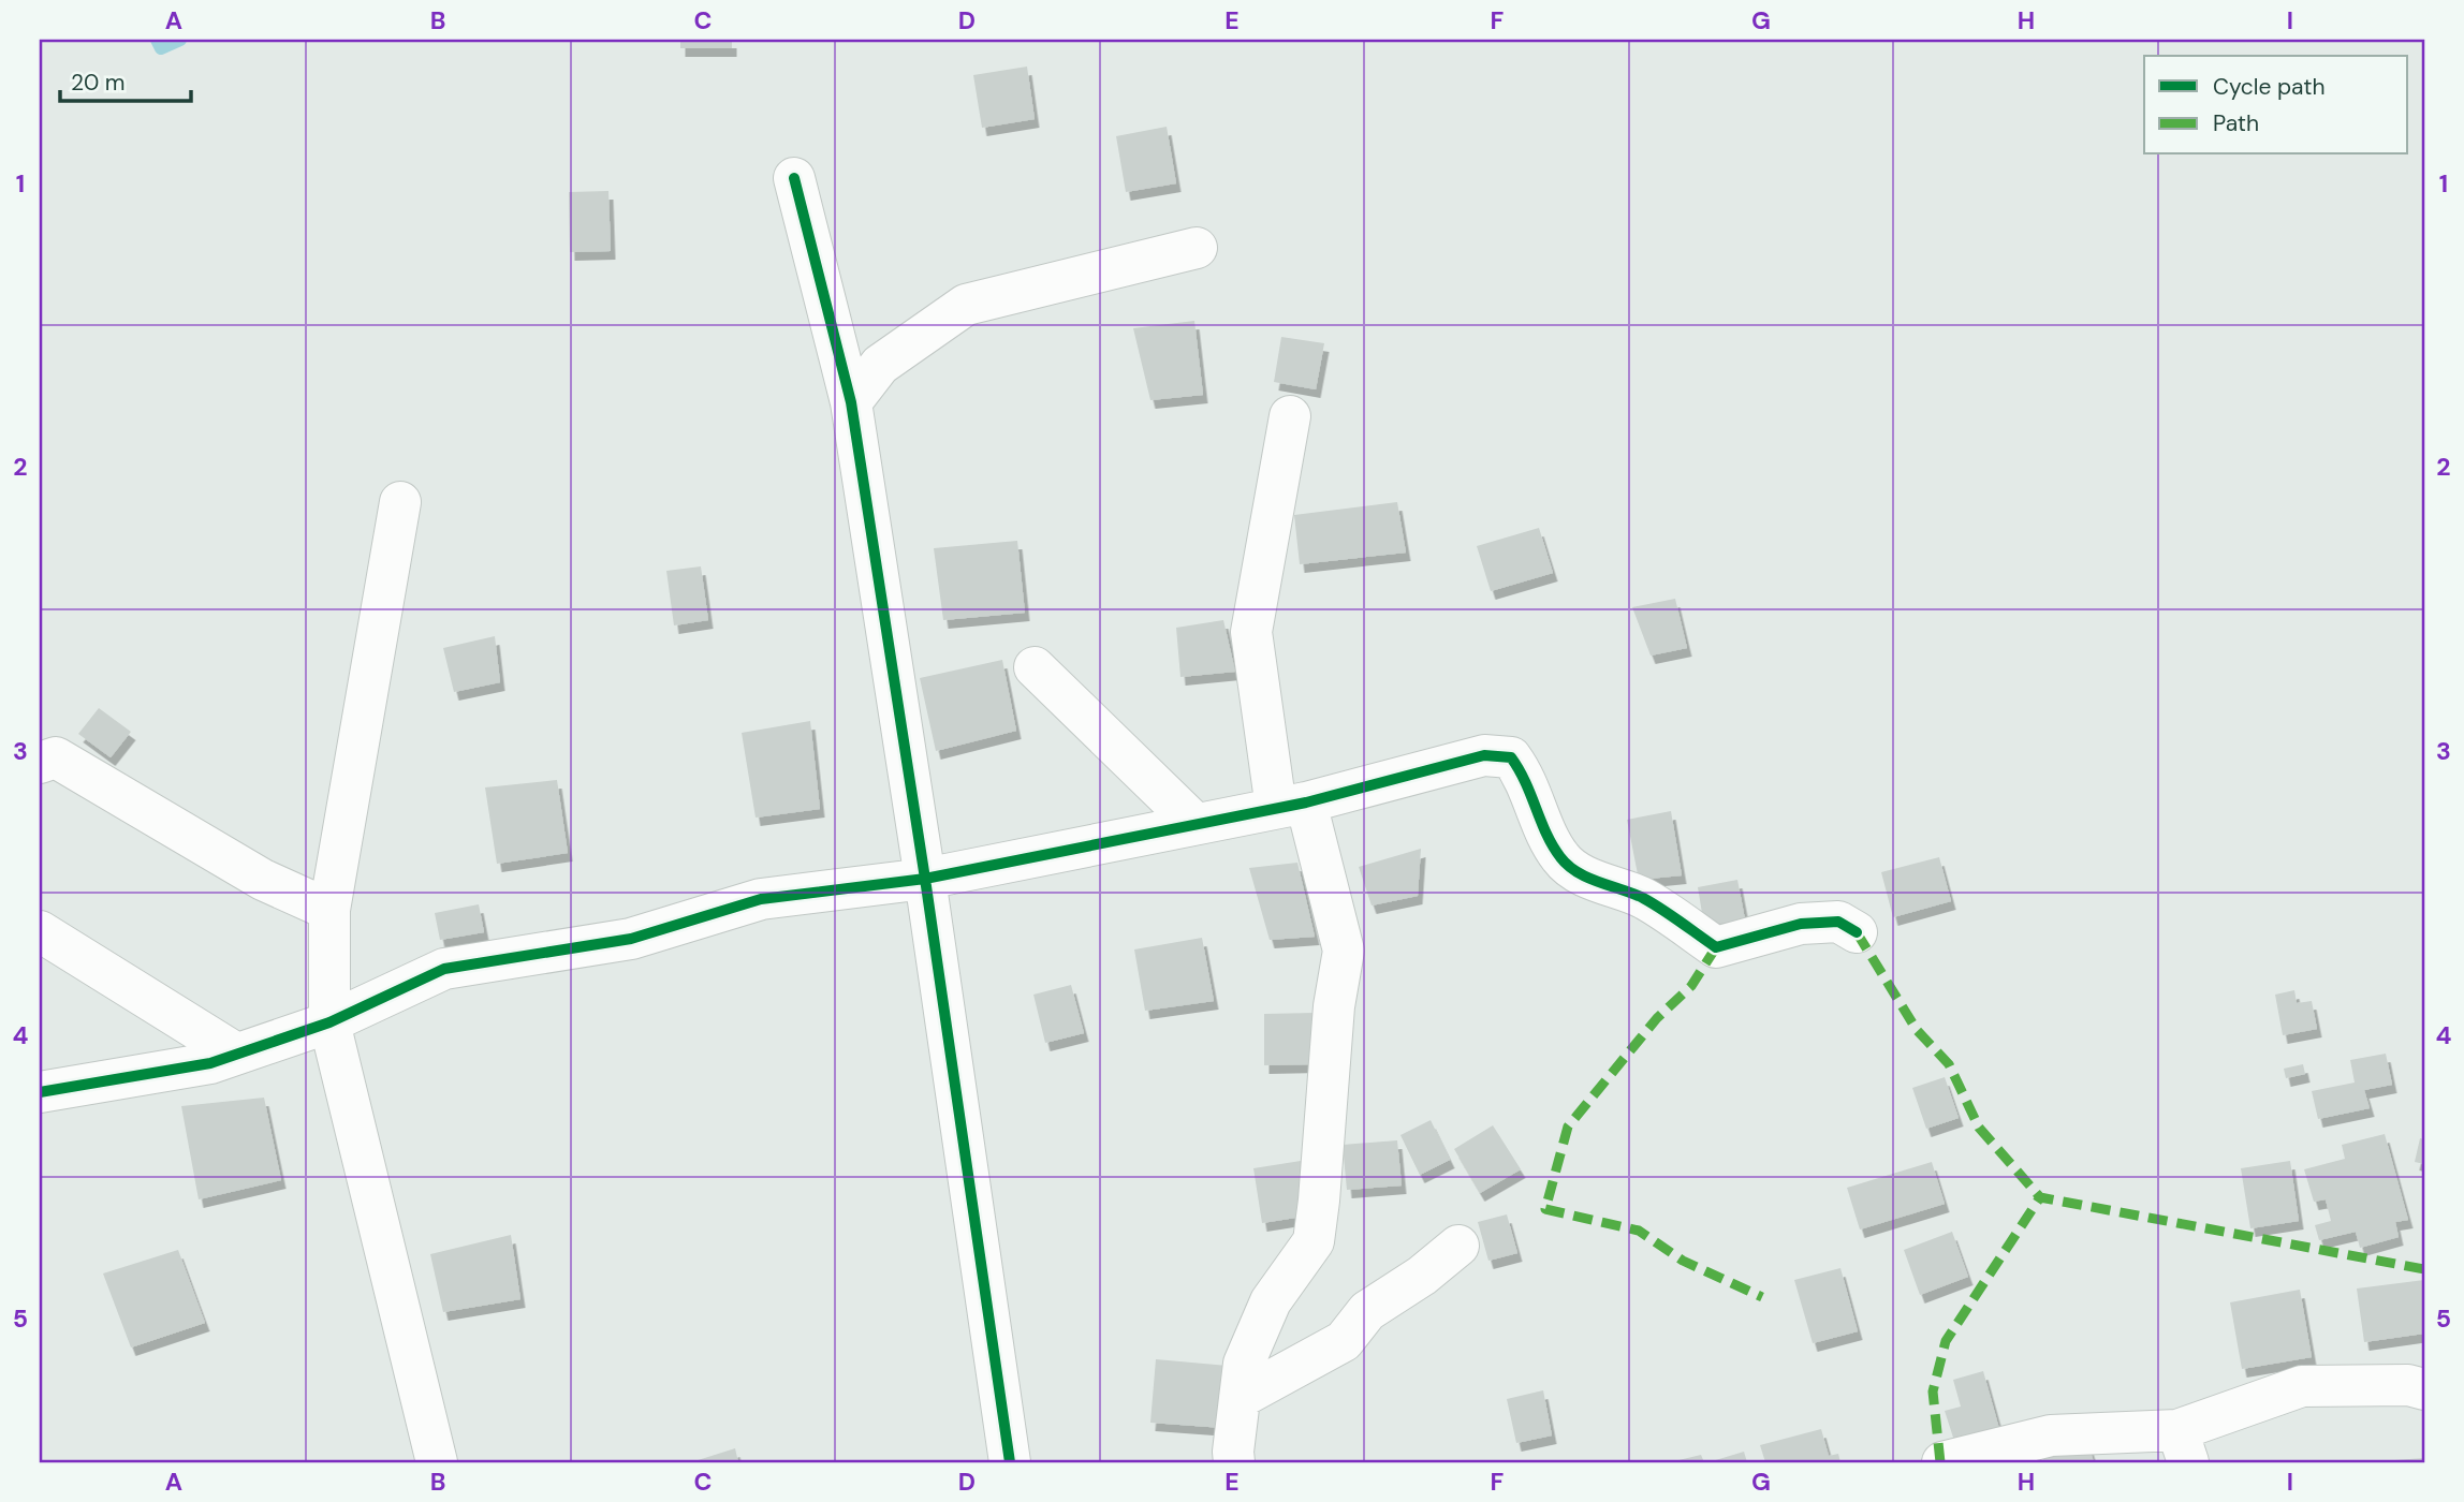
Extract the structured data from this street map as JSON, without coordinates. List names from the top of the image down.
{
  "legend": ["Cycle path", "Path"],
  "scale_bar": "20 m",
  "grid": {
    "columns": [
      "A",
      "B",
      "C",
      "D",
      "E",
      "F",
      "G",
      "H",
      "I"
    ],
    "rows": [
      "1",
      "2",
      "3",
      "4",
      "5"
    ]
  }
}
